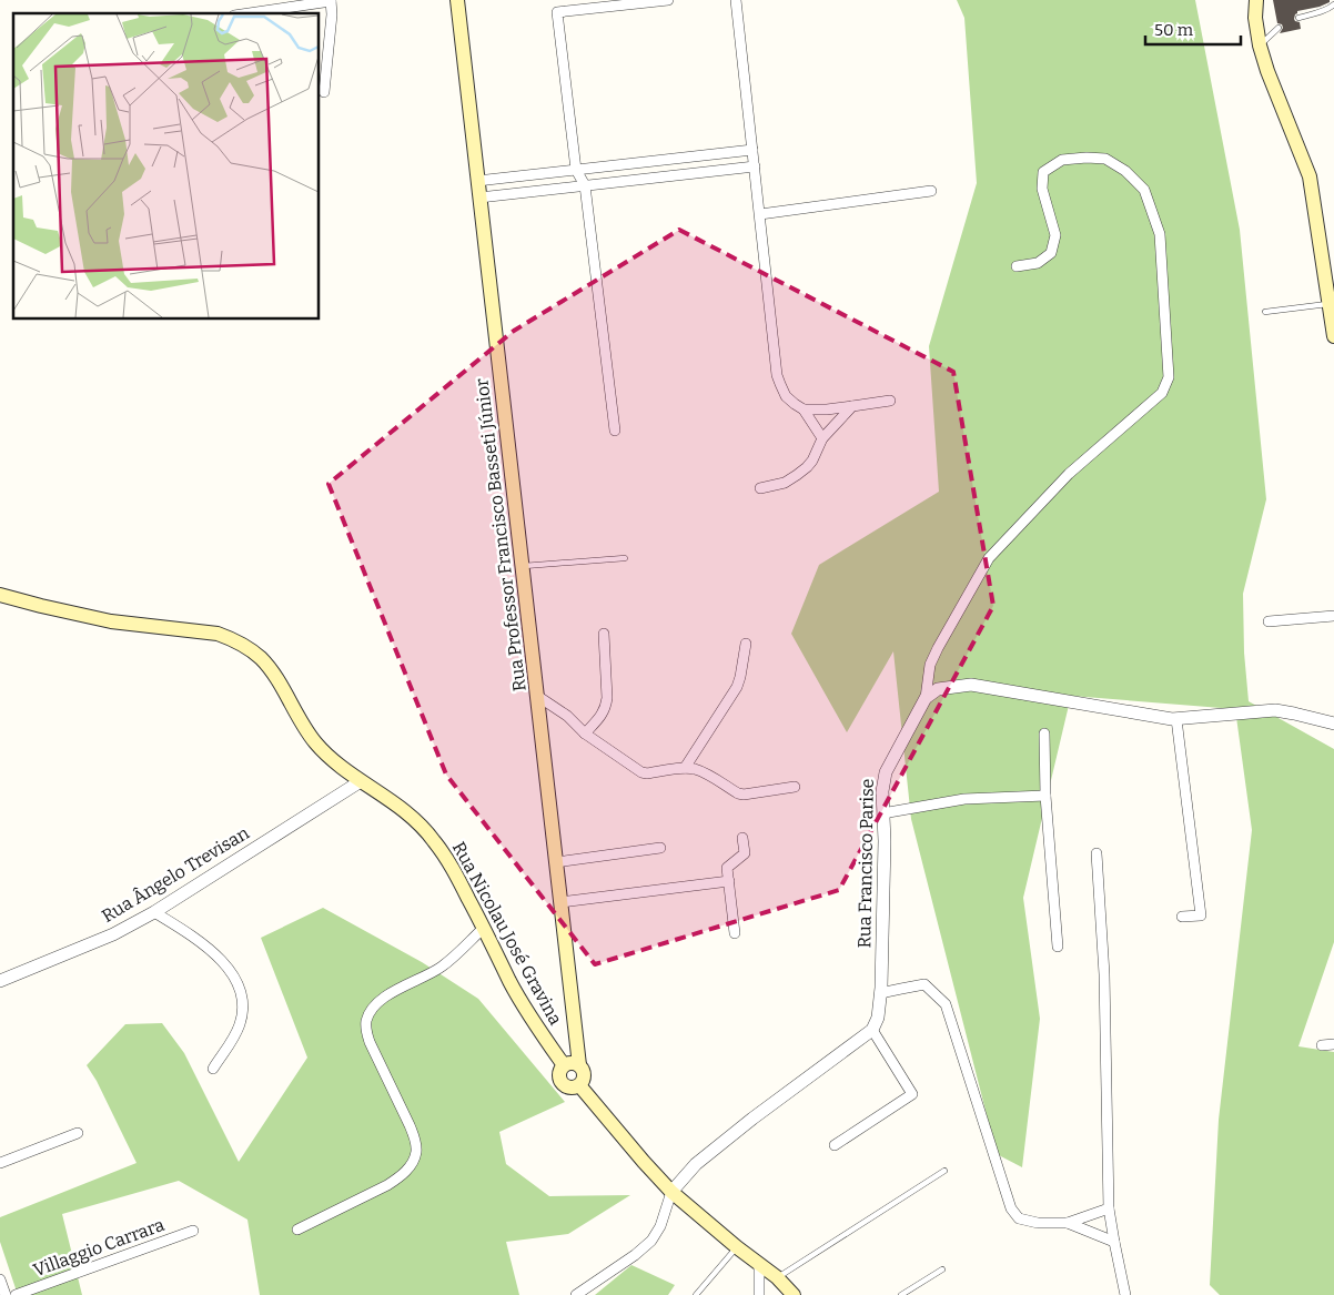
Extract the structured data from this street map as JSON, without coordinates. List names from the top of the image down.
{
  "streets": {
    "main road": ["Rua Professor Francisco Basseti Júnior", "Rua Nicolau José Gravina"],
    "street": ["Rua Francisco Parise", "Rua Ângelo Trevisan", "Villaggio Carrara"]
  },
  "crossings": [
    ["Rua Professor Francisco Basseti Júnior", "Rua Nicolau José Gravina"],
    ["Rua Ângelo Trevisan", "Rua Nicolau José Gravina"]
  ],
  "scale_bar": "50 m"
}
